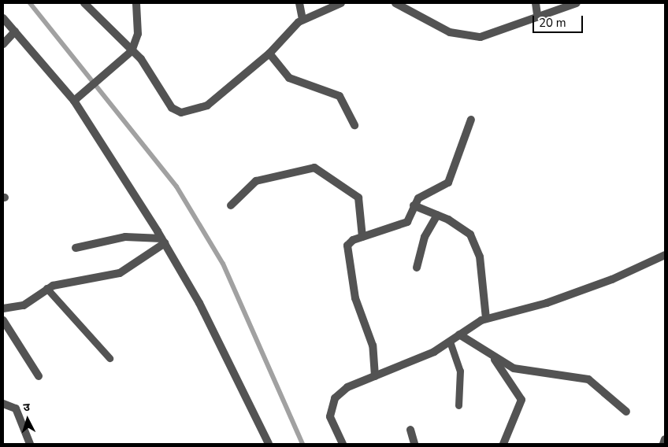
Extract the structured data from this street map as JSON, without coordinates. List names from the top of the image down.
{
  "scale_bar": "20 m",
  "north": "top"
}
